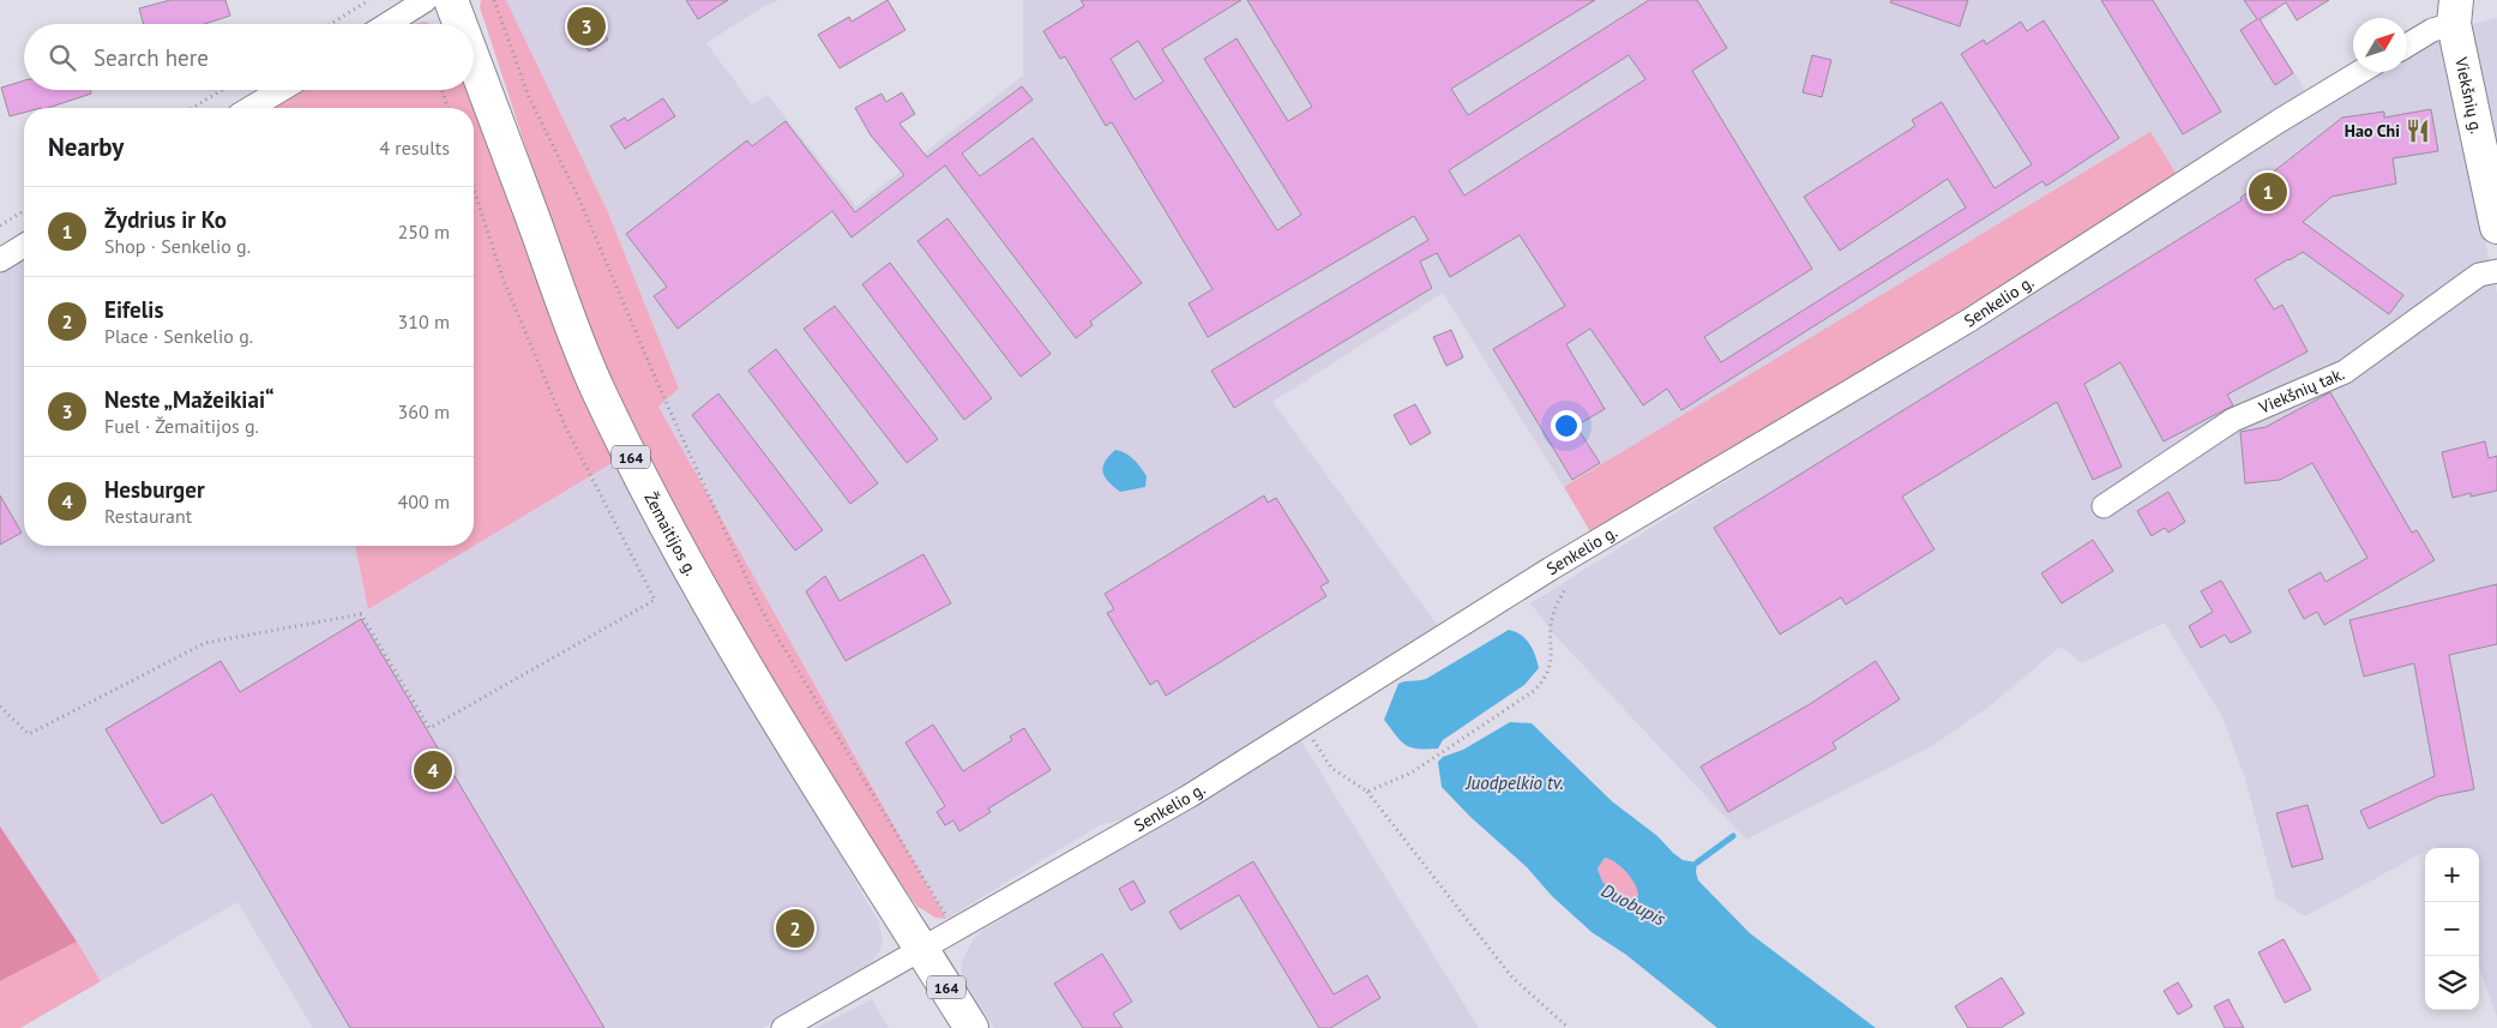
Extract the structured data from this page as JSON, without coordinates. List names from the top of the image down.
{
  "streets": {
    "main road": ["Viekšnių g.", "164", "Žemaitijos g."],
    "street": ["Senkelio g.", "Viekšnių tak."]
  },
  "crossings": [
    ["Senkelio g.", "Žemaitijos g."]
  ],
  "water": ["Juodpelkio tv.", "Duobupis"],
  "places": {
    "restaurant": ["Hao Chi"]
  },
  "north": "top right",
  "page": {
    "pins": [
      "3",
      "1",
      "4",
      "2"
    ],
    "search": "Search here",
    "heading": ["Nearby", "4 results"],
    "list": [
      {
        "mark": "1",
        "name": "Žydrius ir Ko",
        "note": "Shop · Senkelio g.",
        "value": "250 m"
      },
      {
        "mark": "2",
        "name": "Eifelis",
        "note": "Place · Senkelio g.",
        "value": "310 m"
      },
      {
        "mark": "3",
        "name": "Neste „Mažeikiai“",
        "note": "Fuel · Žemaitijos g.",
        "value": "360 m"
      },
      {
        "mark": "4",
        "name": "Hesburger",
        "note": "Restaurant",
        "value": "400 m"
      }
    ],
    "map_buttons": ["+", "−"]
  }
}
